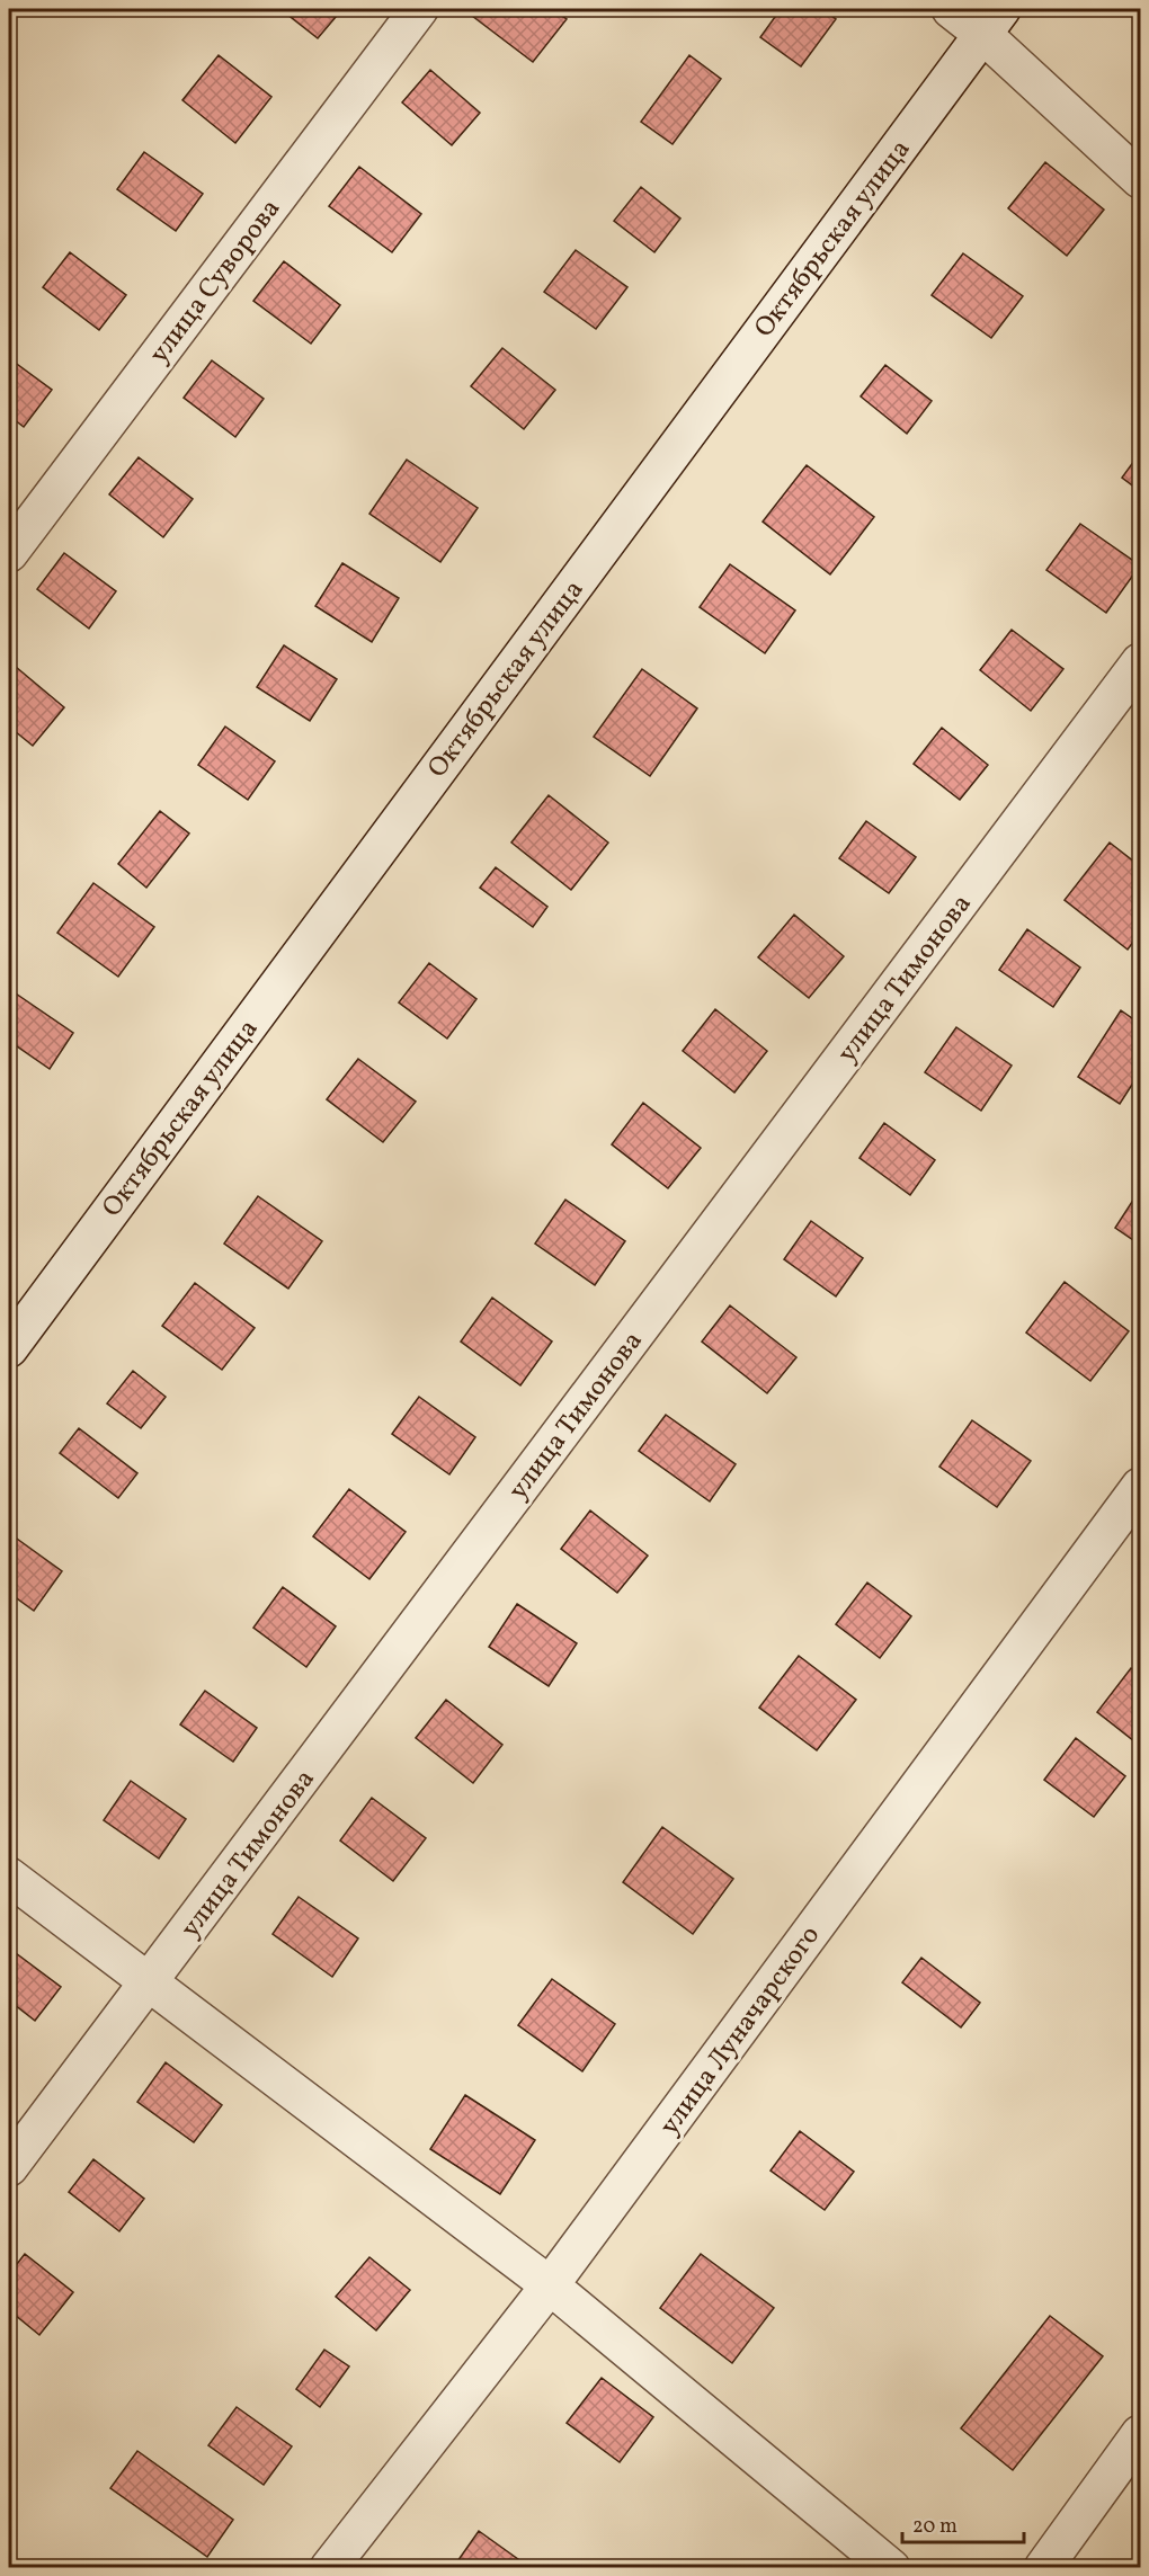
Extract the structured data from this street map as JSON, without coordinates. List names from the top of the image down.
{
  "streets": {
    "street": [
      "Октябрьская улица",
      "улица Суворова",
      "улица Тимонова",
      "улица Луначарского"
    ]
  },
  "scale_bar": "20 m"
}
